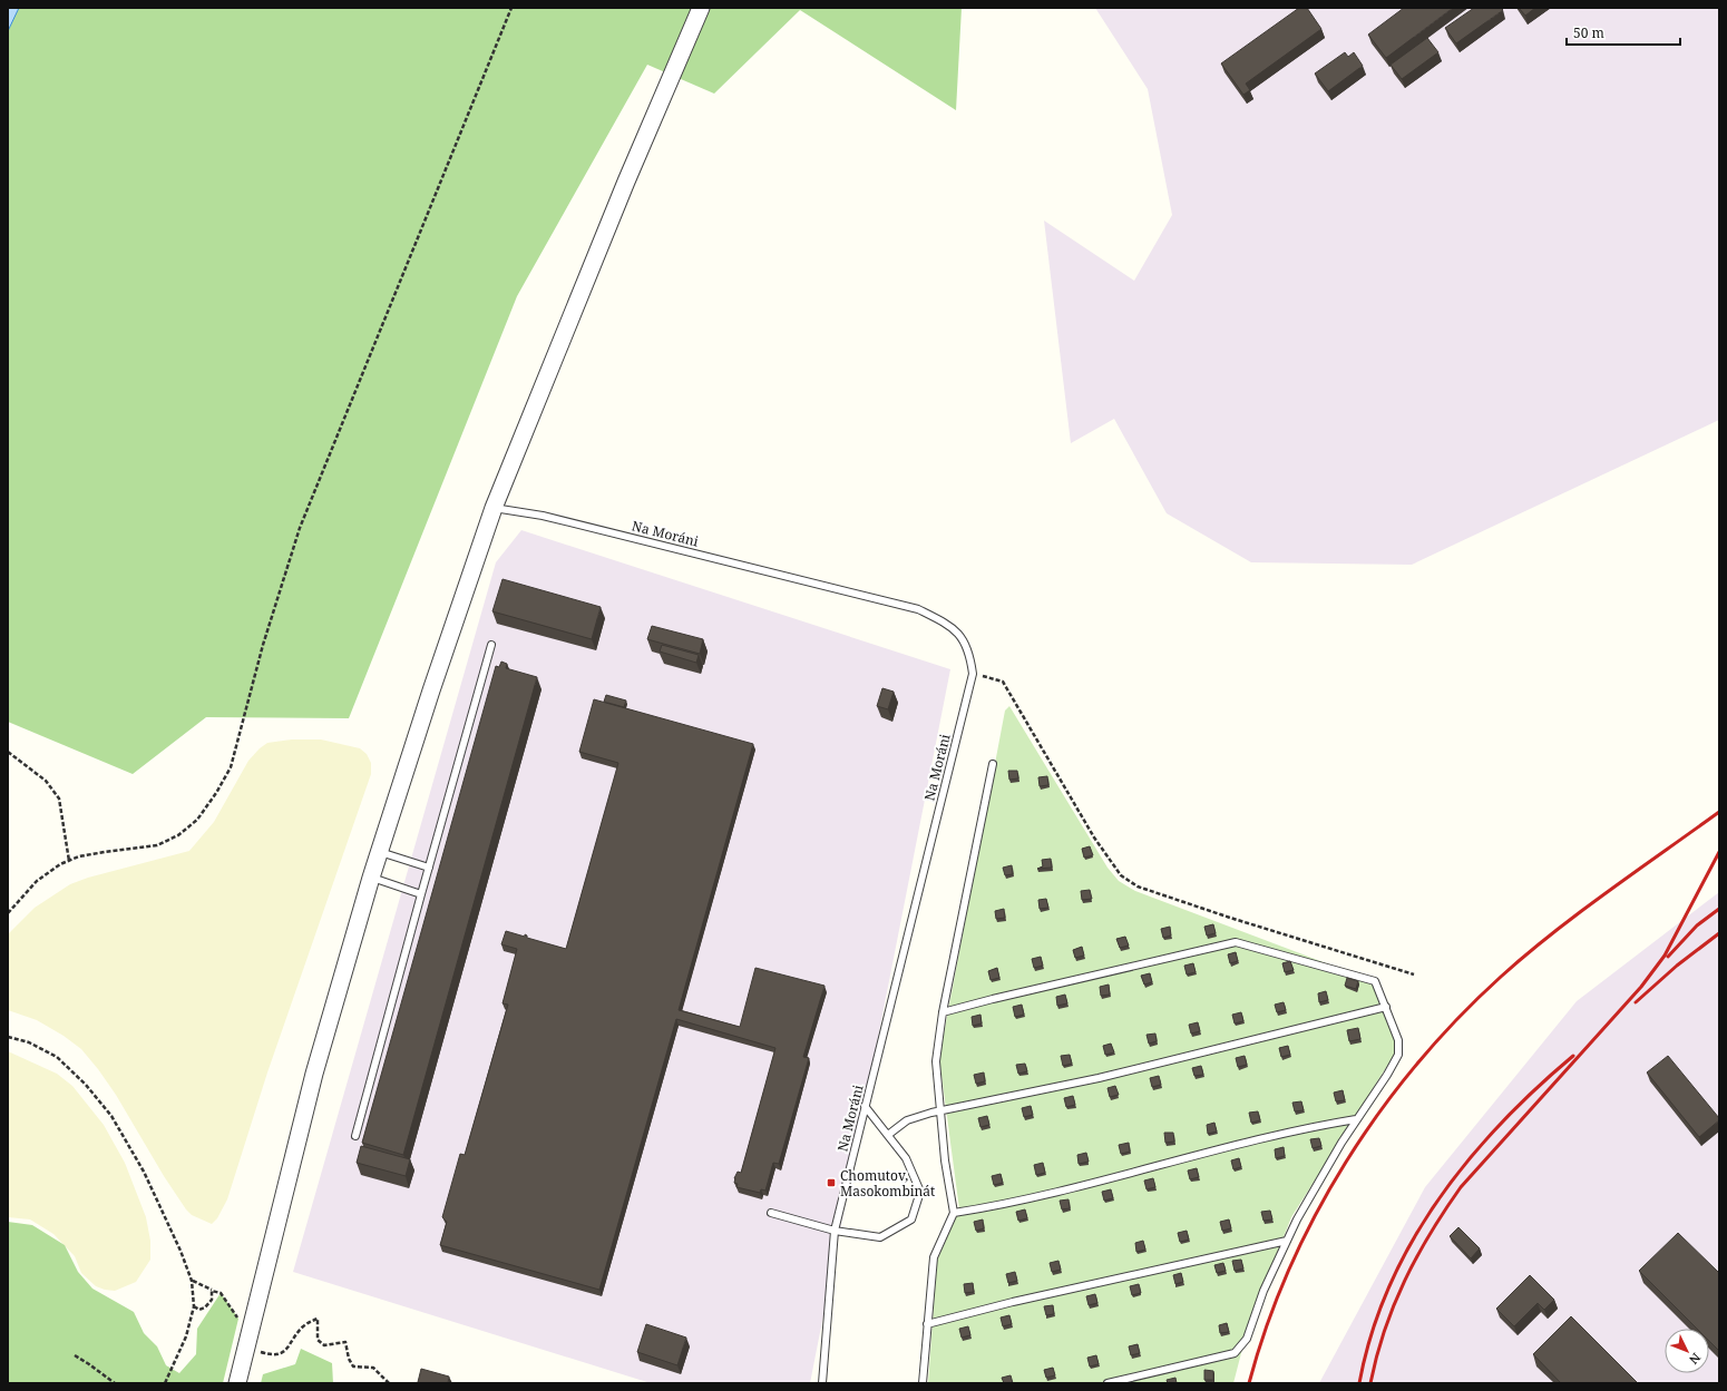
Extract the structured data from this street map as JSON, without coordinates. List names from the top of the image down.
{
  "streets": {
    "lane": ["Na Moráni"]
  },
  "places": {
    "transit": ["Chomutov, Masokombinát"]
  },
  "scale_bar": "50 m",
  "north": "bottom right"
}
